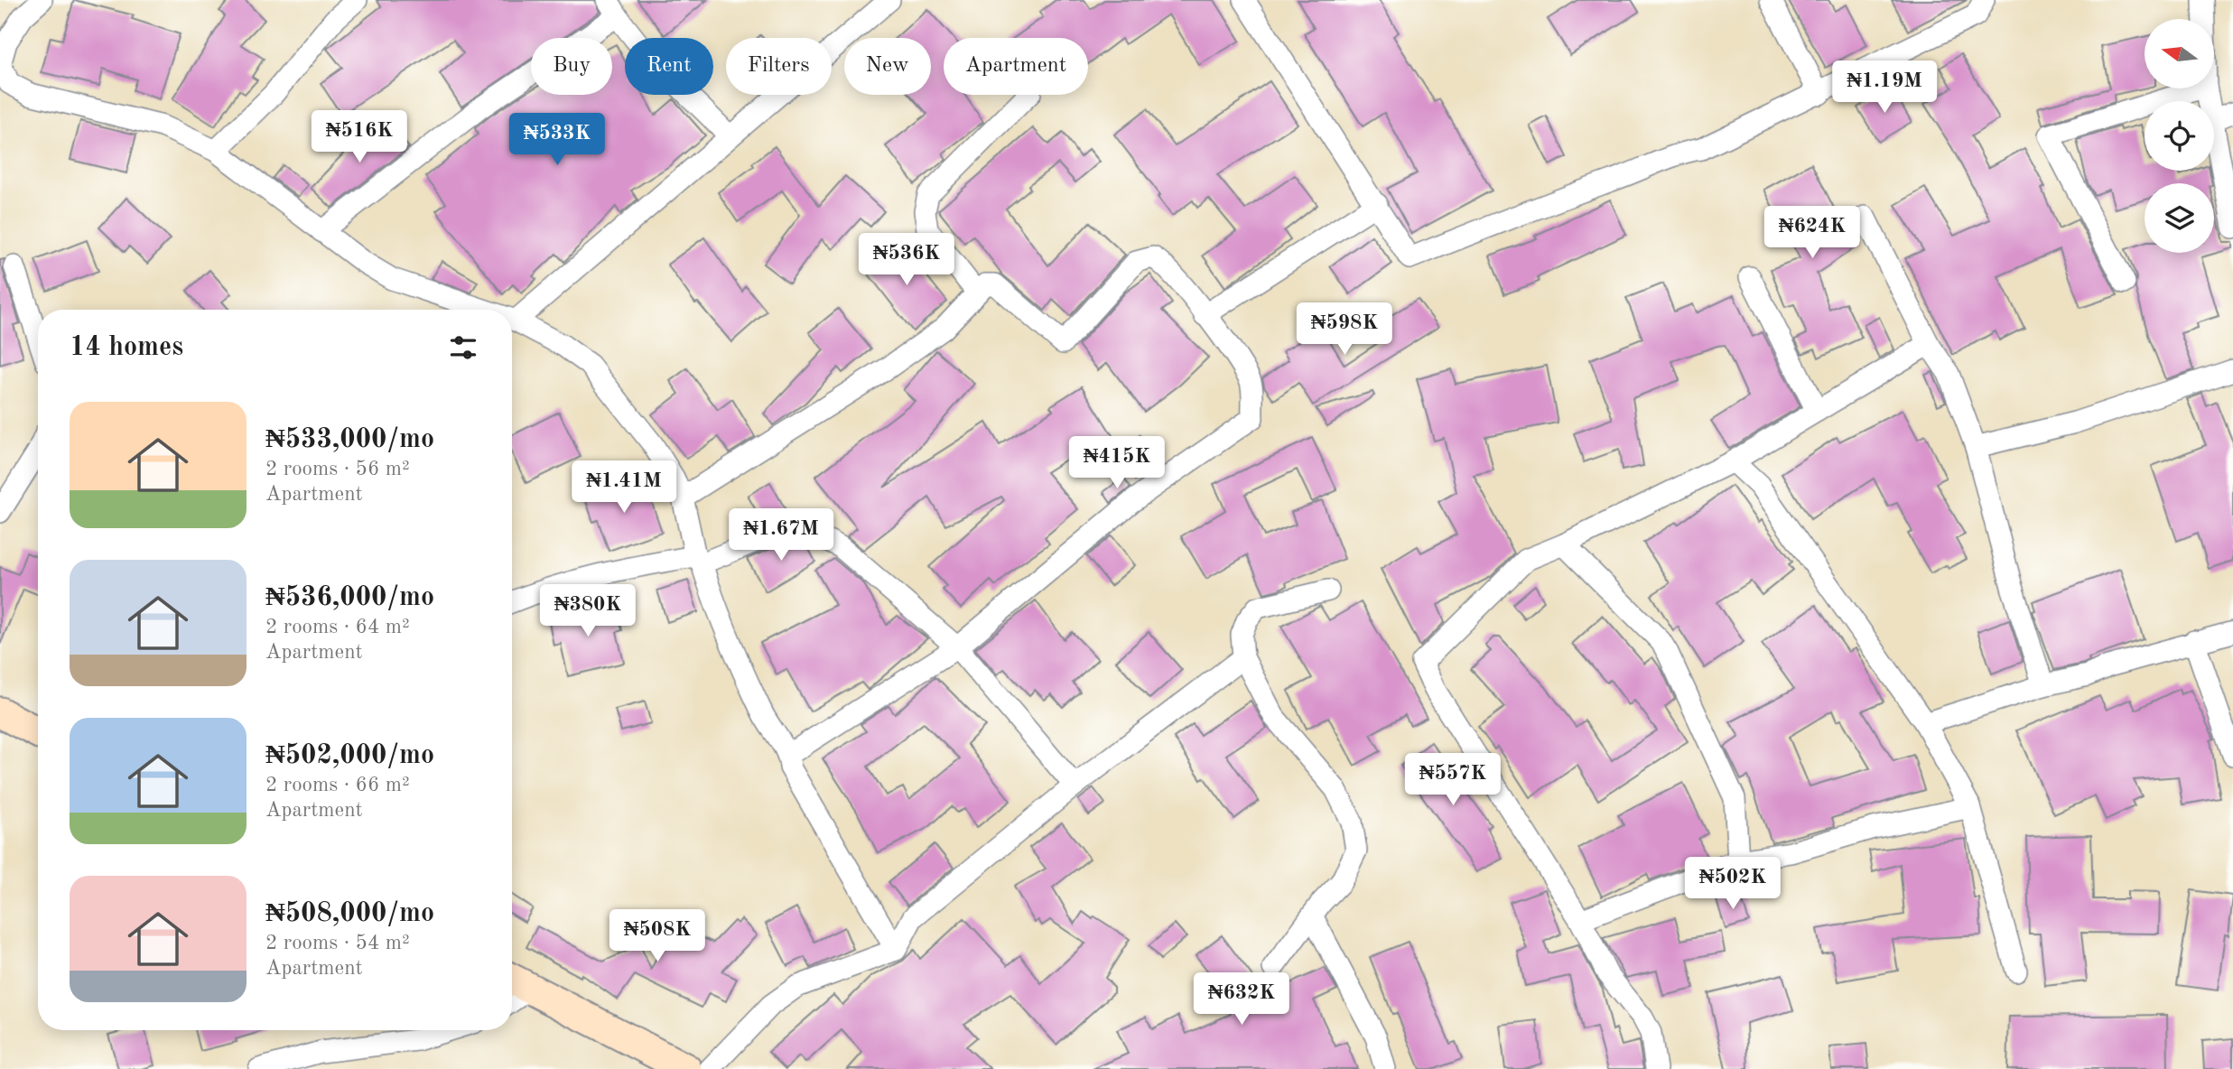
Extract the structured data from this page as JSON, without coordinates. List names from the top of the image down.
{
  "north": "left",
  "page": {
    "chip": [
      "Buy",
      "Rent",
      "Filters",
      "New",
      "Apartment"
    ],
    "price": [
      "₦1.19M",
      "₦516K",
      "₦533K",
      "₦624K",
      "₦536K",
      "₦598K",
      "₦415K",
      "₦1.41M",
      "₦1.67M",
      "₦380K",
      "₦557K",
      "₦502K",
      "₦508K",
      "₦632K"
    ],
    "heading": "14 homes",
    "list": [
      {
        "name": "₦533,000/mo",
        "note": "2 rooms · 56 m² · Apartment"
      },
      {
        "name": "₦536,000/mo",
        "note": "2 rooms · 64 m² · Apartment"
      },
      {
        "name": "₦502,000/mo",
        "note": "2 rooms · 66 m² · Apartment"
      },
      {
        "name": "₦508,000/mo",
        "note": "2 rooms · 54 m² · Apartment"
      }
    ]
  }
}
